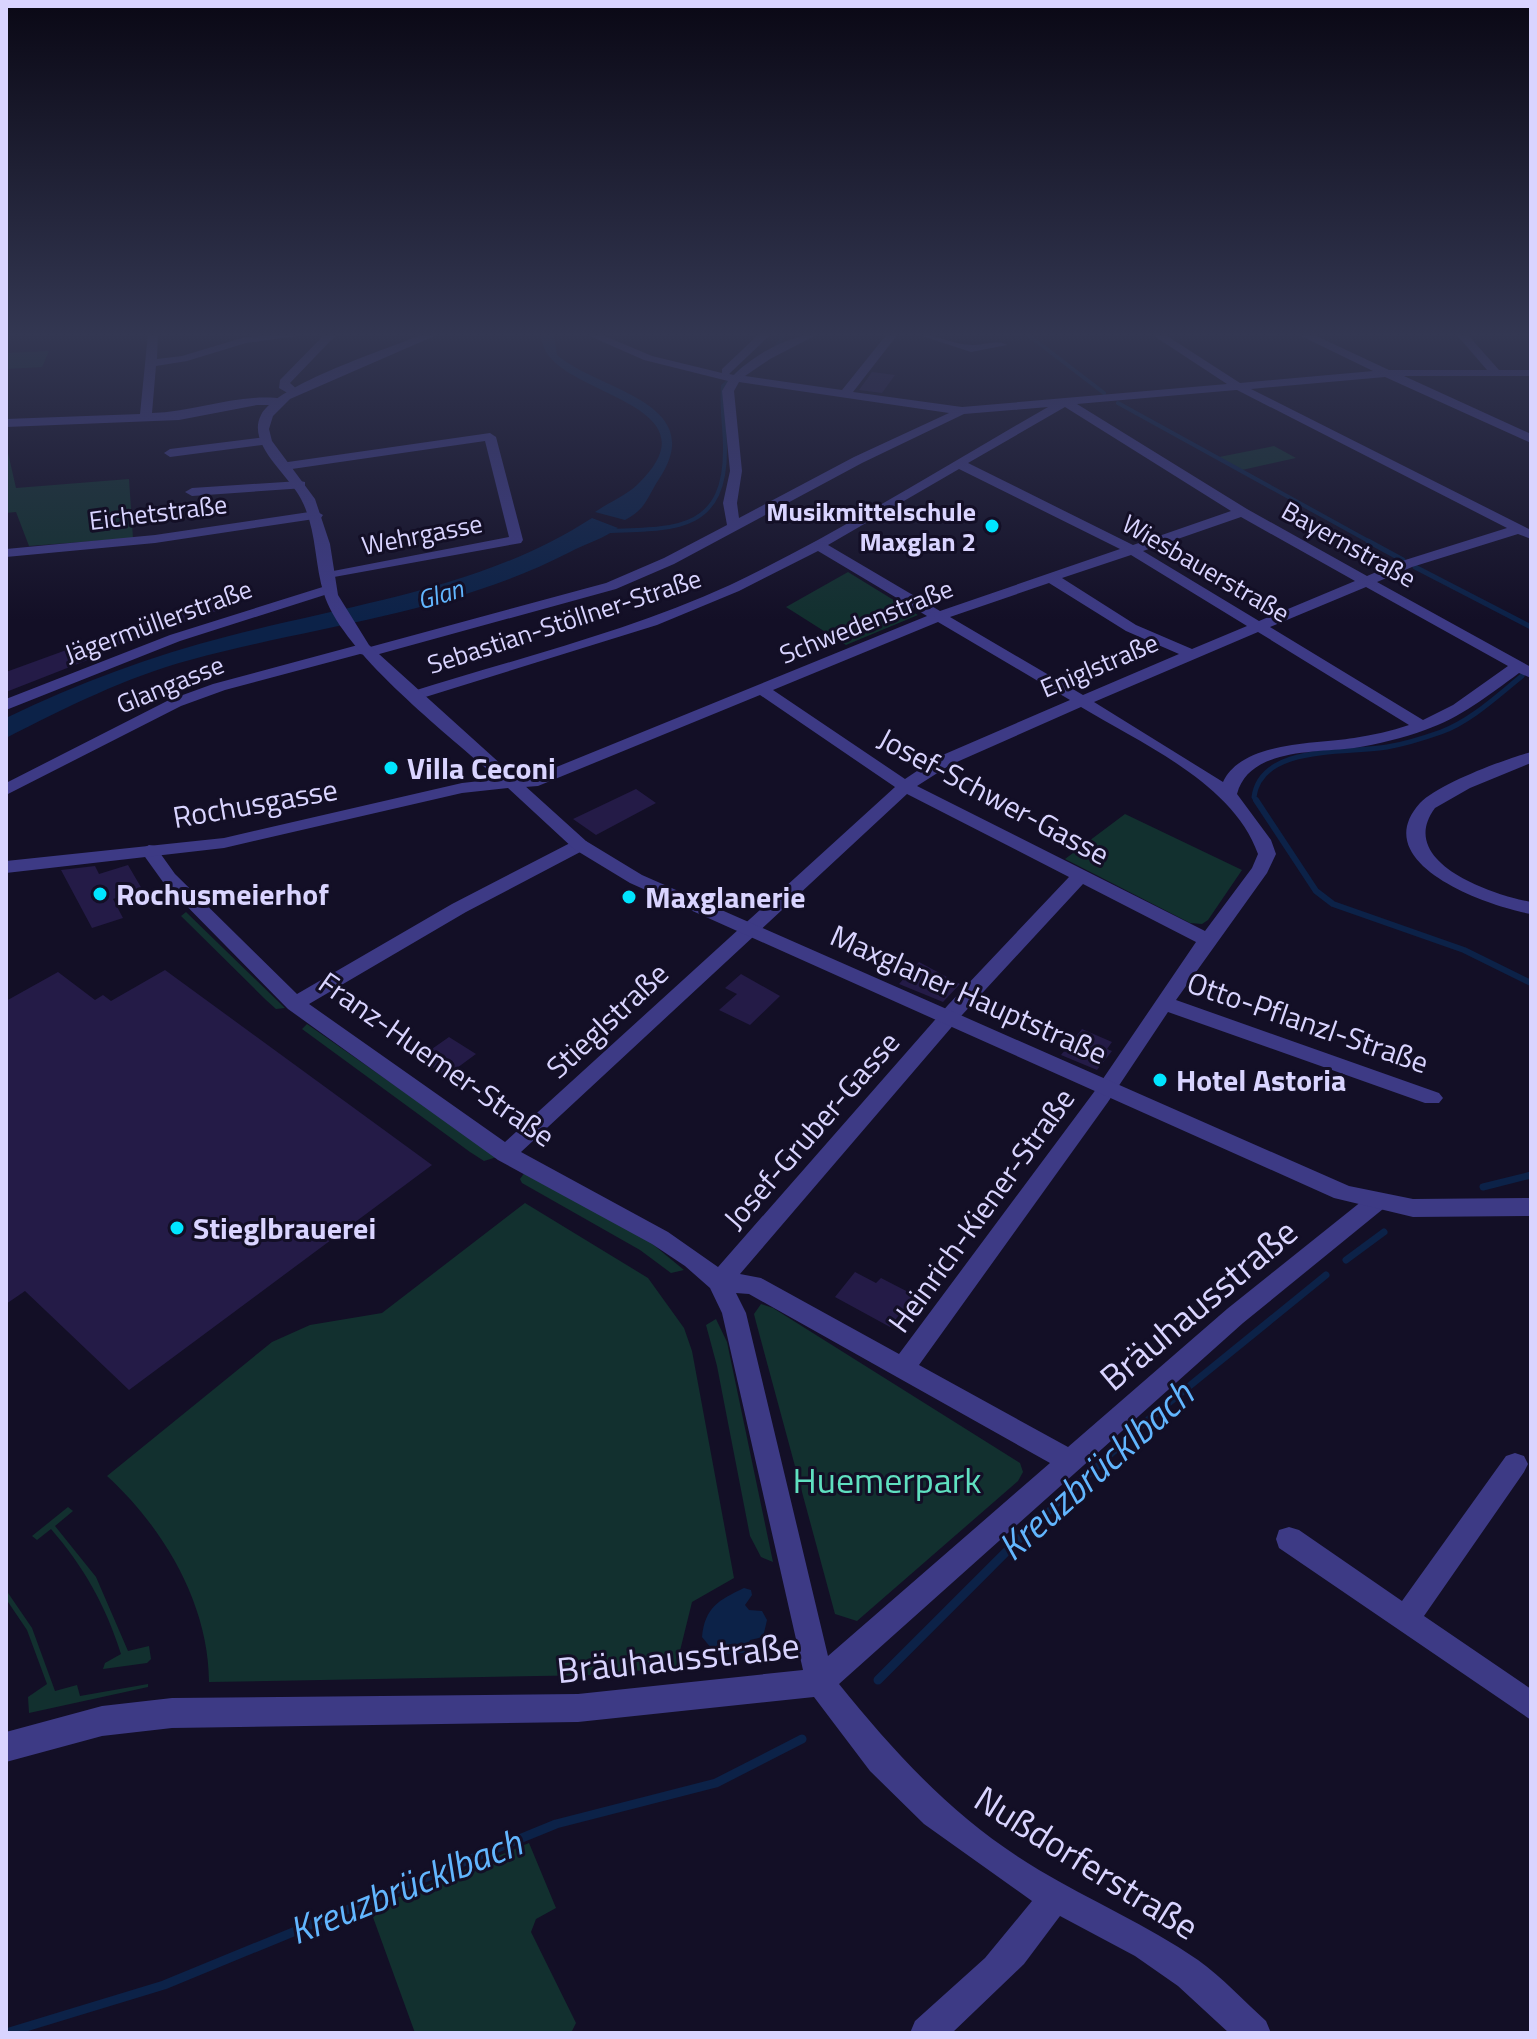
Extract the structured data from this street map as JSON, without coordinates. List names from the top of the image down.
{
  "streets": {
    "street": [
      "Eichetstraße",
      "Wehrgasse",
      "Bayernstraße",
      "Wiesbauerstraße",
      "Jägermüllerstraße",
      "Sebastian-Stöllner-Straße",
      "Schwedenstraße",
      "Eniglstraße",
      "Glangasse",
      "Josef-Schwer-Gasse",
      "Rochusgasse",
      "Maxglaner Hauptstraße",
      "Stieglstraße",
      "Otto-Pflanzl-Straße",
      "Franz-Huemer-Straße",
      "Josef-Gruber-Gasse",
      "Heinrich-Kiener-Straße",
      "Bräuhausstraße",
      "Nußdorferstraße"
    ]
  },
  "crossings": [
    ["Eichetstraße", "Maxglaner Hauptstraße"],
    ["Wehrgasse", "Jägermüllerstraße"],
    ["Wehrgasse", "Maxglaner Hauptstraße"],
    ["Bayernstraße", "Schwedenstraße"],
    ["Bayernstraße", "Eniglstraße"],
    ["Wiesbauerstraße", "Sebastian-Stöllner-Straße"],
    ["Wiesbauerstraße", "Schwedenstraße"],
    ["Wiesbauerstraße", "Eniglstraße"],
    ["Jägermüllerstraße", "Maxglaner Hauptstraße"],
    ["Sebastian-Stöllner-Straße", "Maxglaner Hauptstraße"],
    ["Schwedenstraße", "Josef-Schwer-Gasse"],
    ["Schwedenstraße", "Rochusgasse"],
    ["Schwedenstraße", "Maxglaner Hauptstraße"],
    ["Eniglstraße", "Josef-Schwer-Gasse"],
    ["Eniglstraße", "Maxglaner Hauptstraße"],
    ["Eniglstraße", "Stieglstraße"],
    ["Glangasse", "Maxglaner Hauptstraße"],
    ["Josef-Schwer-Gasse", "Otto-Pflanzl-Straße"],
    ["Josef-Schwer-Gasse", "Josef-Gruber-Gasse"],
    ["Rochusgasse", "Maxglaner Hauptstraße"],
    ["Rochusgasse", "Franz-Huemer-Straße"],
    ["Maxglaner Hauptstraße", "Stieglstraße"],
    ["Maxglaner Hauptstraße", "Otto-Pflanzl-Straße"],
    ["Maxglaner Hauptstraße", "Josef-Gruber-Gasse"],
    ["Maxglaner Hauptstraße", "Heinrich-Kiener-Straße"],
    ["Maxglaner Hauptstraße", "Bräuhausstraße"],
    ["Stieglstraße", "Franz-Huemer-Straße"],
    ["Otto-Pflanzl-Straße", "Heinrich-Kiener-Straße"],
    ["Franz-Huemer-Straße", "Josef-Gruber-Gasse"],
    ["Franz-Huemer-Straße", "Heinrich-Kiener-Straße"],
    ["Franz-Huemer-Straße", "Bräuhausstraße"],
    ["Franz-Huemer-Straße", "Nußdorferstraße"],
    ["Bräuhausstraße", "Nußdorferstraße"]
  ],
  "water": ["Glan", "Kreuzbrücklbach"],
  "parks": ["Huemerpark"],
  "places": [
    "Musikmittelschule Maxglan 2",
    "Villa Ceconi",
    "Rochusmeierhof",
    "Maxglanerie",
    "Hotel Astoria",
    "Stieglbrauerei"
  ]
}
